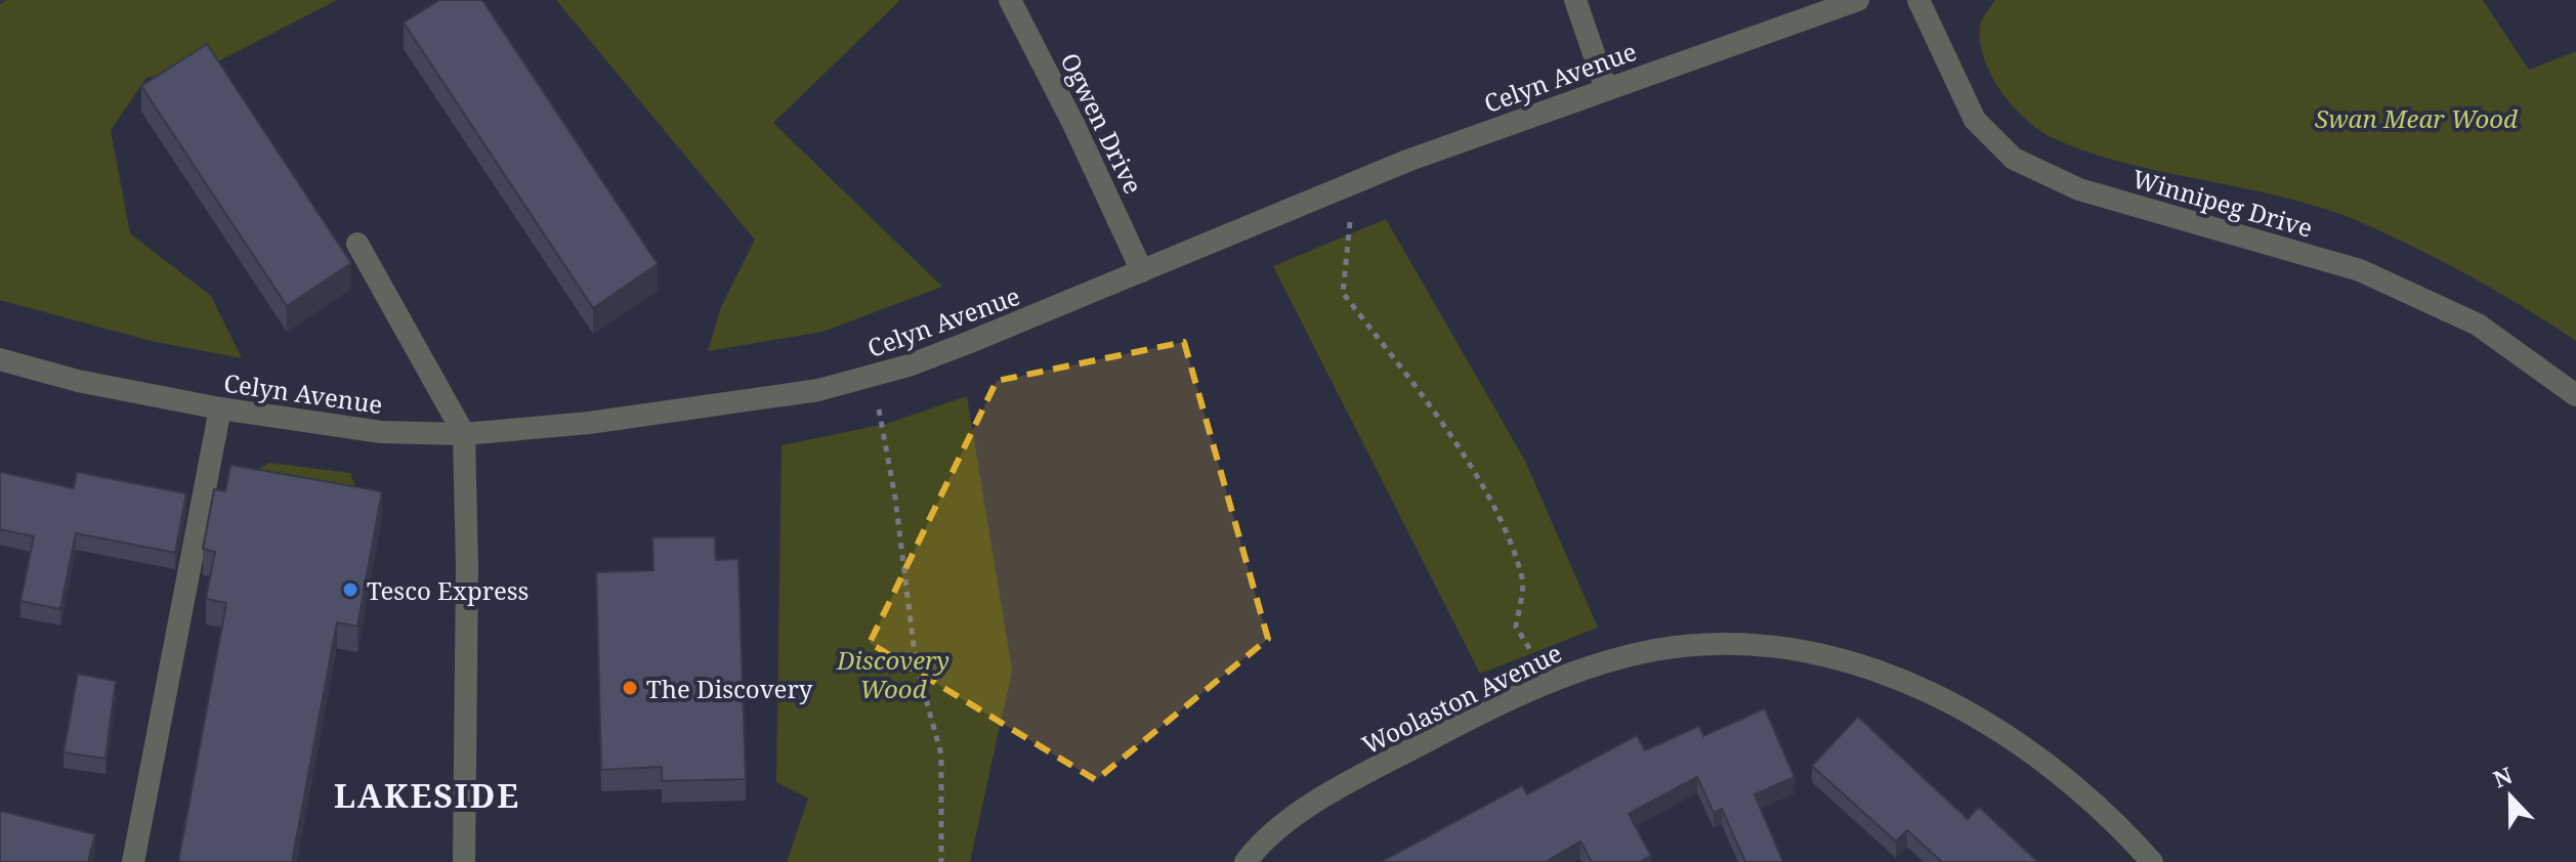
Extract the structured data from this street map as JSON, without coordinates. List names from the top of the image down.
{
  "streets": {
    "street": [
      "Celyn Avenue",
      "Ogwen Drive",
      "Winnipeg Drive",
      "Woolaston Avenue"
    ]
  },
  "crossings": [
    ["Celyn Avenue", "Ogwen Drive"]
  ],
  "districts": ["LAKESIDE"],
  "parks": ["Swan Mear Wood", "Discovery Wood"],
  "places": ["Tesco Express", "The Discovery"],
  "north": "top"
}
